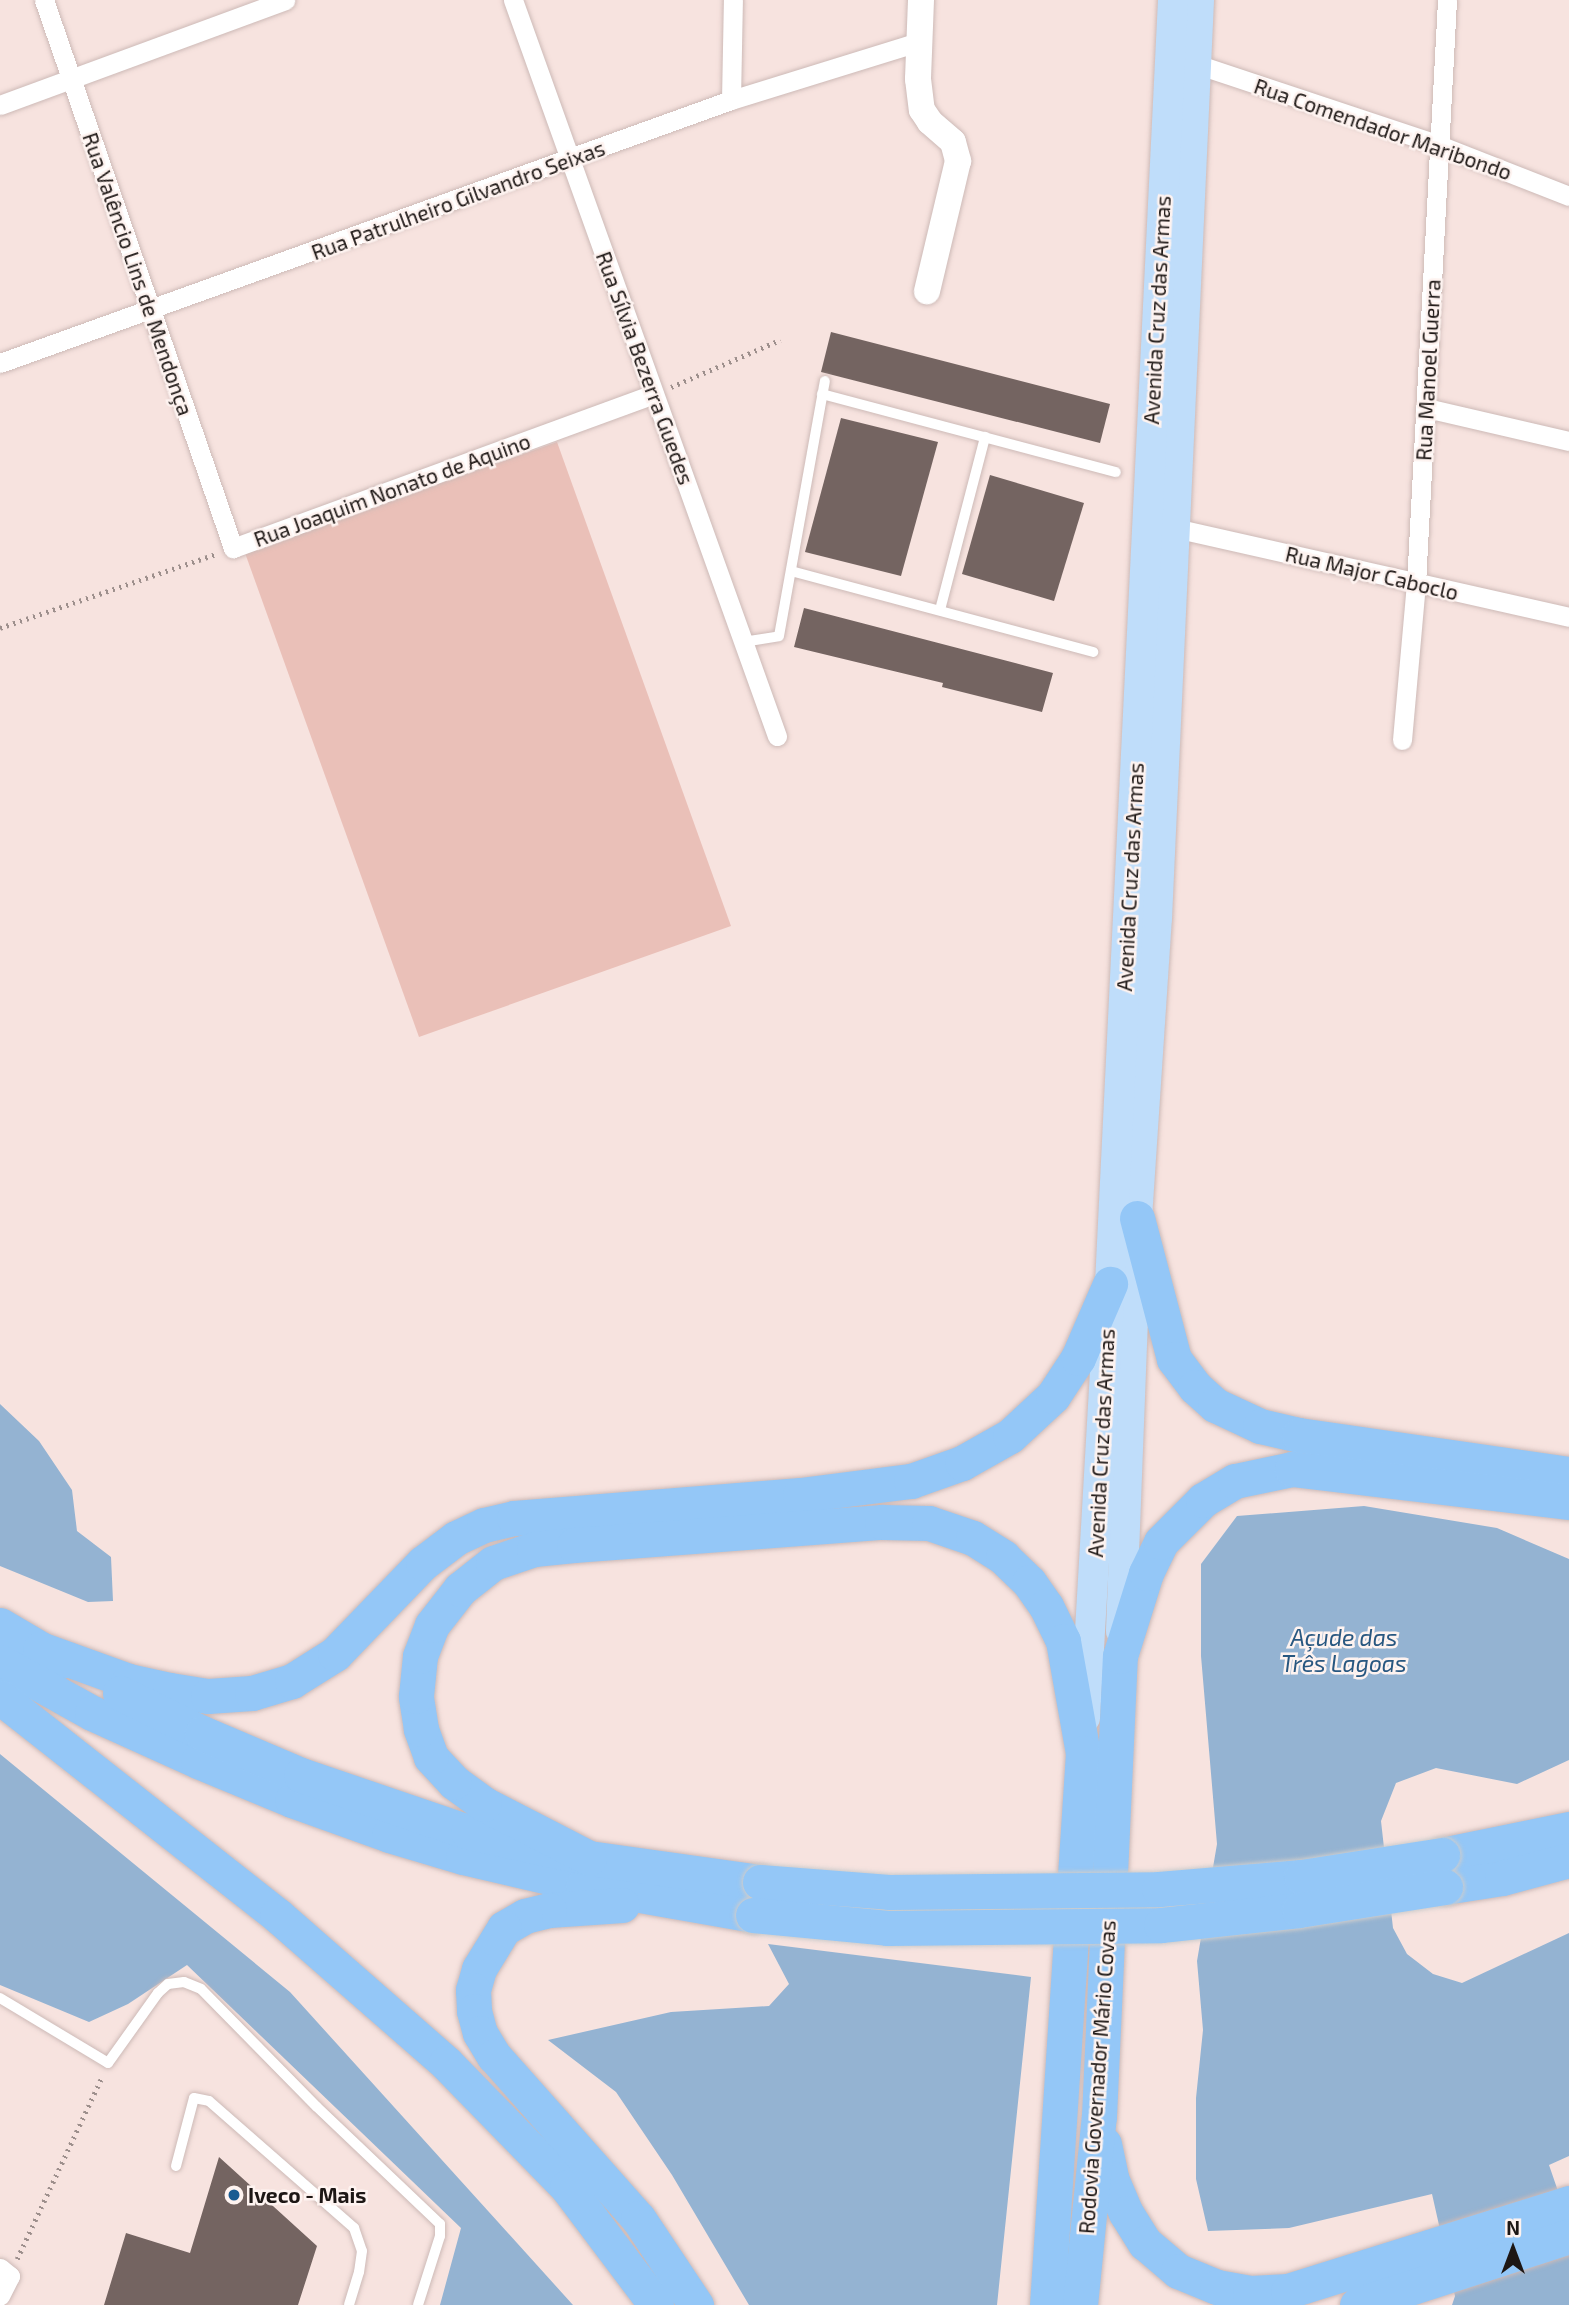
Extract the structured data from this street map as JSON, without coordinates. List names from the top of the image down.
{
  "streets": {
    "highway": ["Rodovia Governador Mário Covas"],
    "main road": ["Avenida Cruz das Armas"],
    "street": [
      "Rua Comendador Maribondo",
      "Rua Patrulheiro Gilvandro Seixas",
      "Rua Valêncio Lins de Mendonça",
      "Rua Sílvia Bezerra Guedes",
      "Rua Manoel Guerra",
      "Rua Joaquim Nonato de Aquino",
      "Rua Major Caboclo"
    ]
  },
  "crossings": [
    ["Rua Comendador Maribondo", "Avenida Cruz das Armas"],
    ["Rua Comendador Maribondo", "Rua Manoel Guerra"],
    ["Rua Patrulheiro Gilvandro Seixas", "Rua Valêncio Lins de Mendonça"],
    ["Rua Patrulheiro Gilvandro Seixas", "Rua Sílvia Bezerra Guedes"],
    ["Rua Valêncio Lins de Mendonça", "Rua Joaquim Nonato de Aquino"],
    ["Avenida Cruz das Armas", "Rua Major Caboclo"],
    ["Avenida Cruz das Armas", "Rodovia Governador Mário Covas"],
    ["Rua Sílvia Bezerra Guedes", "Rua Joaquim Nonato de Aquino"],
    ["Rua Manoel Guerra", "Rua Major Caboclo"]
  ],
  "water": ["Açude das Três Lagoas"],
  "places": ["Iveco - Mais"],
  "north": "top"
}
